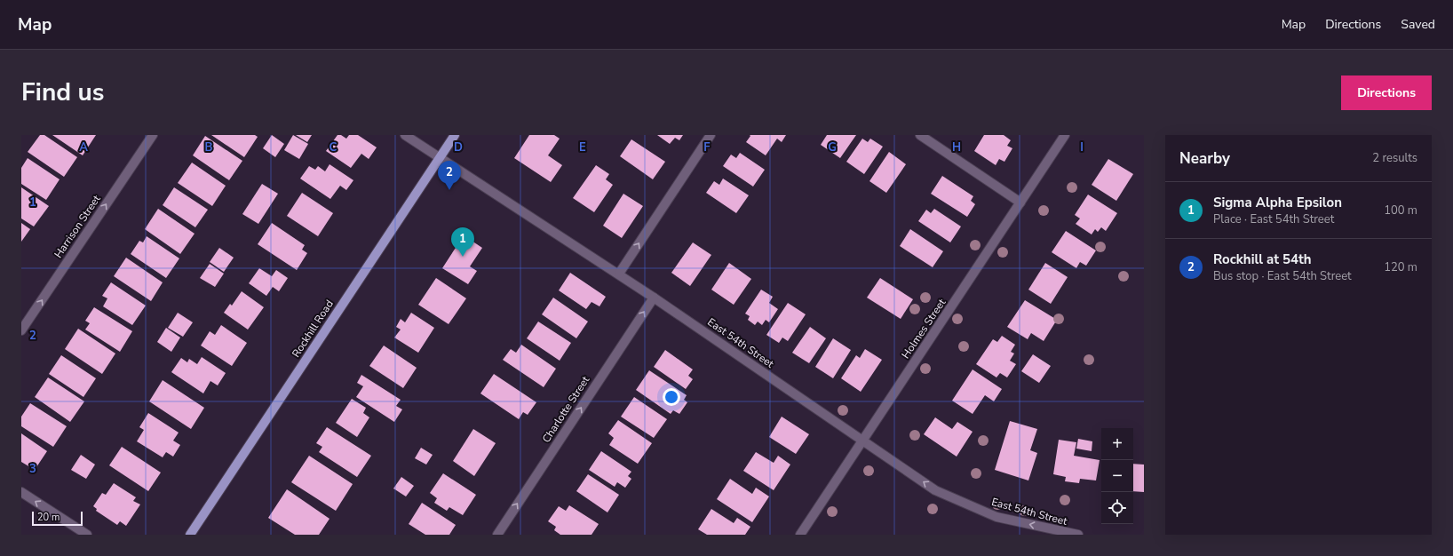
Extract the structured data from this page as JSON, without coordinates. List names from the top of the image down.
{
  "streets": {
    "main road": ["Rockhill Road"],
    "street": [
      "Harrison Street",
      "Holmes Street",
      "East 54th Street",
      "Charlotte Street"
    ]
  },
  "crossings": [
    ["Rockhill Road", "East 54th Street"],
    ["Holmes Street", "East 54th Street"],
    ["East 54th Street", "Charlotte Street"]
  ],
  "one_way": ["Harrison Street", "Charlotte Street"],
  "scale_bar": "20 m",
  "page": {
    "header": "Map",
    "nav": ["Map", "Directions", "Saved"],
    "title": "Find us",
    "buttons": "Directions",
    "heading": ["Nearby", "2 results"],
    "pins": ["2", "1"],
    "list": [
      {
        "mark": "1",
        "name": "Sigma Alpha Epsilon",
        "note": "Place · East 54th Street",
        "value": "100 m"
      },
      {
        "mark": "2",
        "name": "Rockhill at 54th",
        "note": "Bus stop · East 54th Street",
        "value": "120 m"
      }
    ],
    "map_buttons": ["+", "−"],
    "scale": "20 m"
  },
  "grid": {
    "columns": [
      "A",
      "B",
      "C",
      "D",
      "E",
      "F",
      "G",
      "H",
      "I"
    ],
    "rows": ["1", "2", "3"]
  }
}
